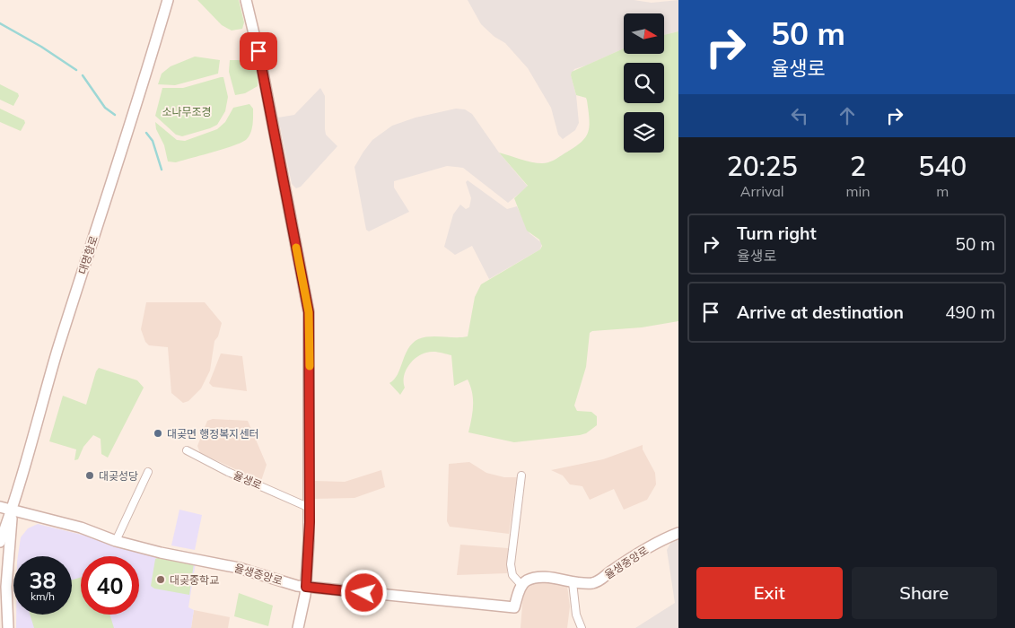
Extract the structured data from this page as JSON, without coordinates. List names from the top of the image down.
{
  "streets": {
    "street": ["대명항로", "율생로", "율생중앙로"]
  },
  "crossings": [
    ["대명항로", "율생중앙로"]
  ],
  "parks": ["소나무조경"],
  "places": ["대곶면 행정복지센터", "대곶성당", "대곶중학교"],
  "north": "right",
  "page": {
    "turn": ["50 m", "율생로"],
    "eta": [
      "20:25",
      "Arrival",
      "2",
      "min",
      "540",
      "m"
    ],
    "list": [
      {
        "name": "Turn right",
        "note": "율생로",
        "value": "50 m"
      },
      {
        "name": "Arrive at destination",
        "value": "490 m"
      }
    ],
    "speed": "38 km/h",
    "limit": "40",
    "buttons": ["Exit", "Share"]
  }
}
